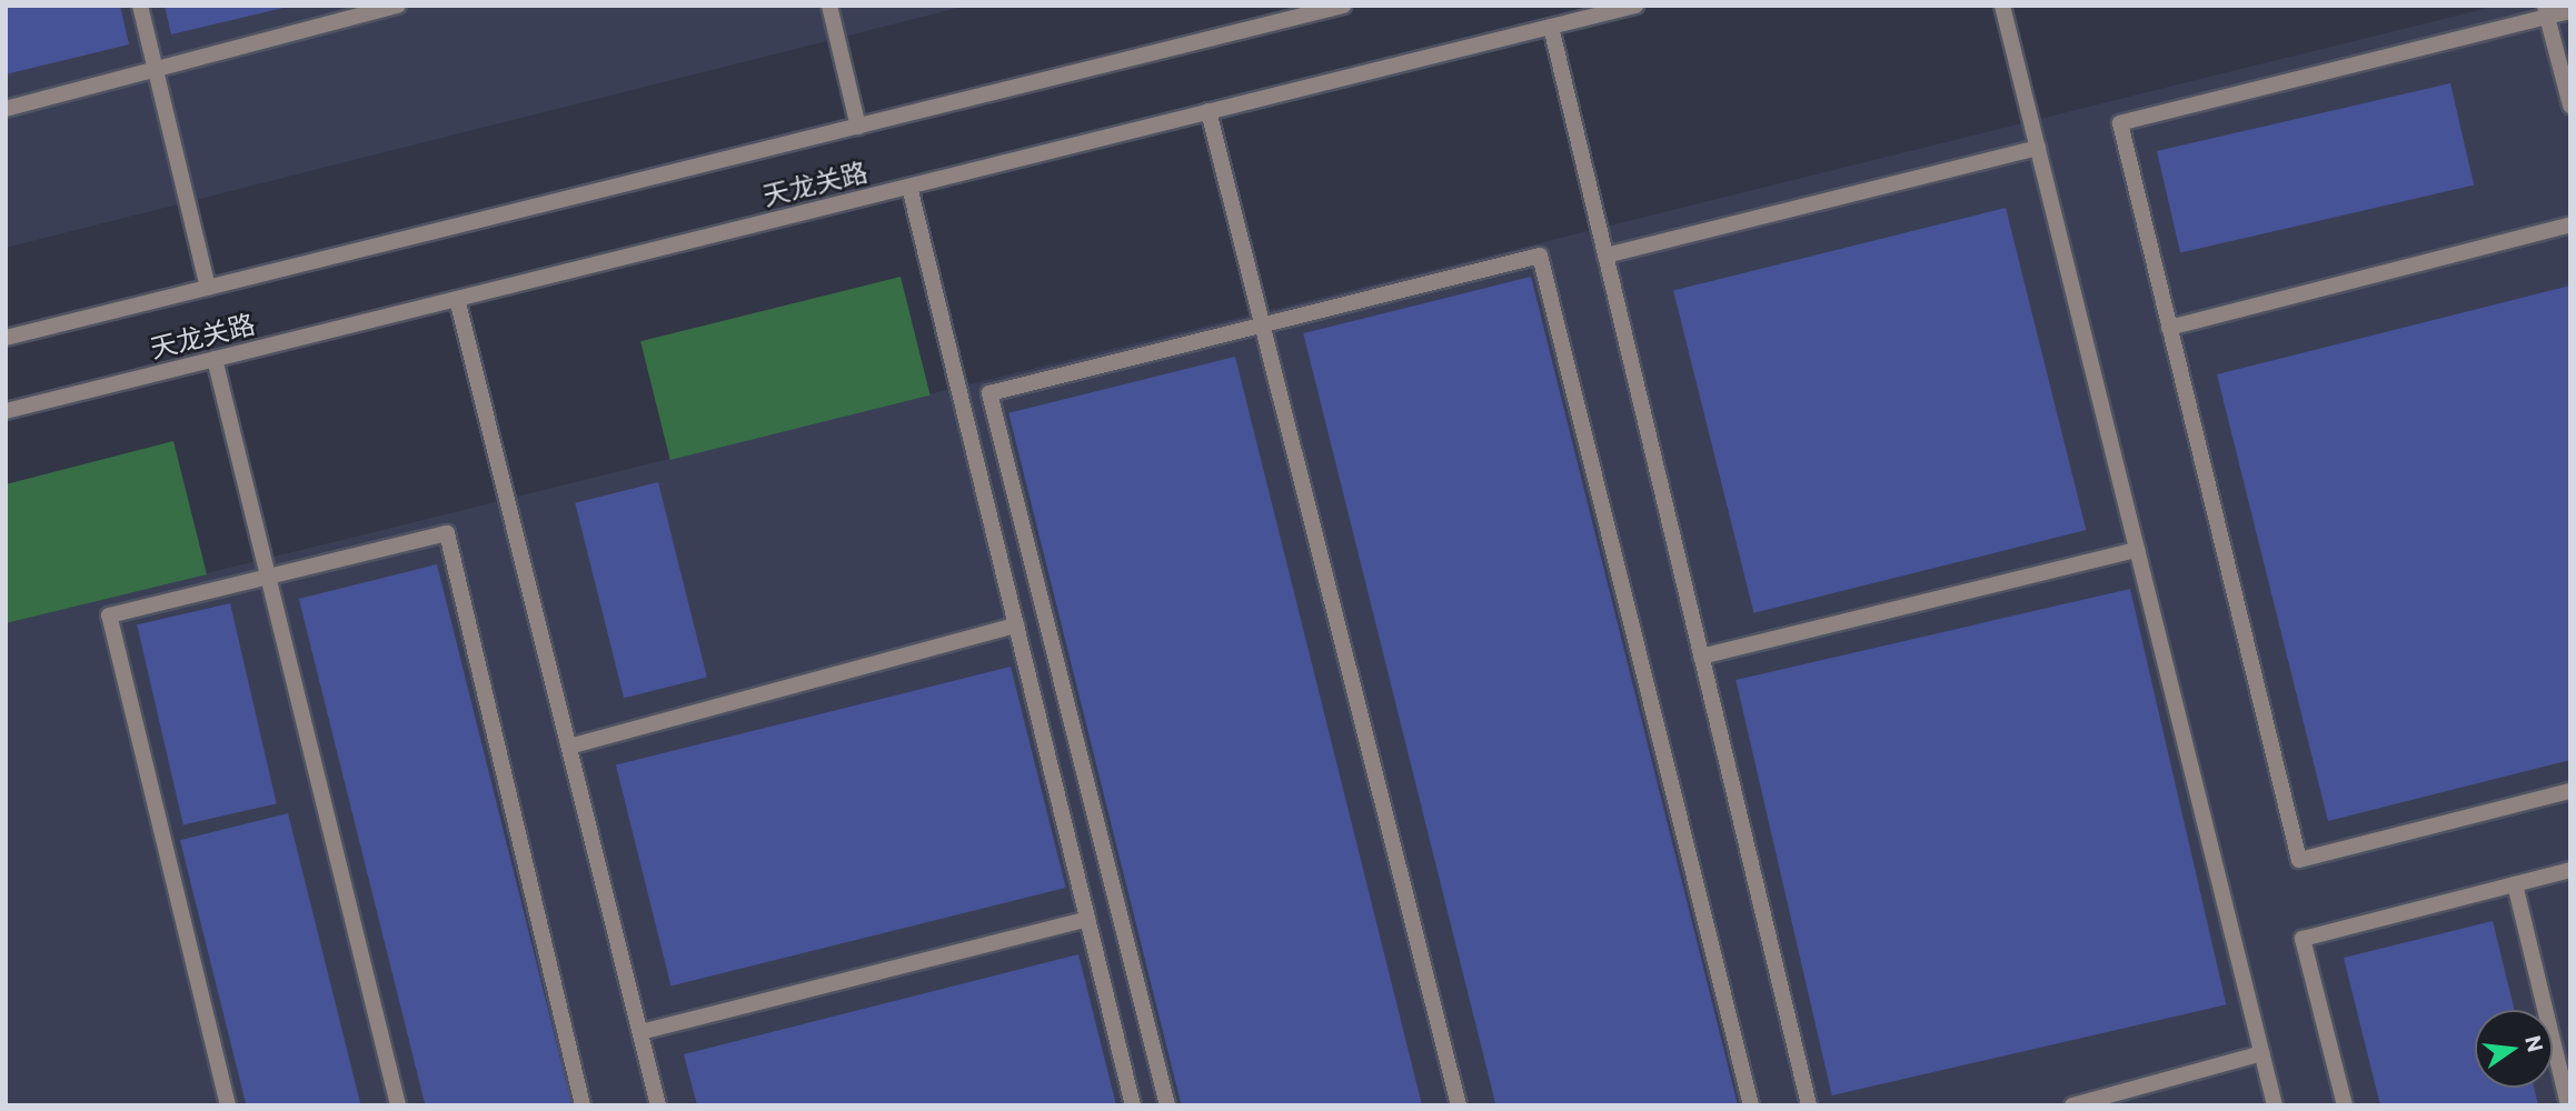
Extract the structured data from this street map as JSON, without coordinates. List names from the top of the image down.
{
  "streets": {
    "street": ["天龙关路"]
  },
  "north": "right"
}
